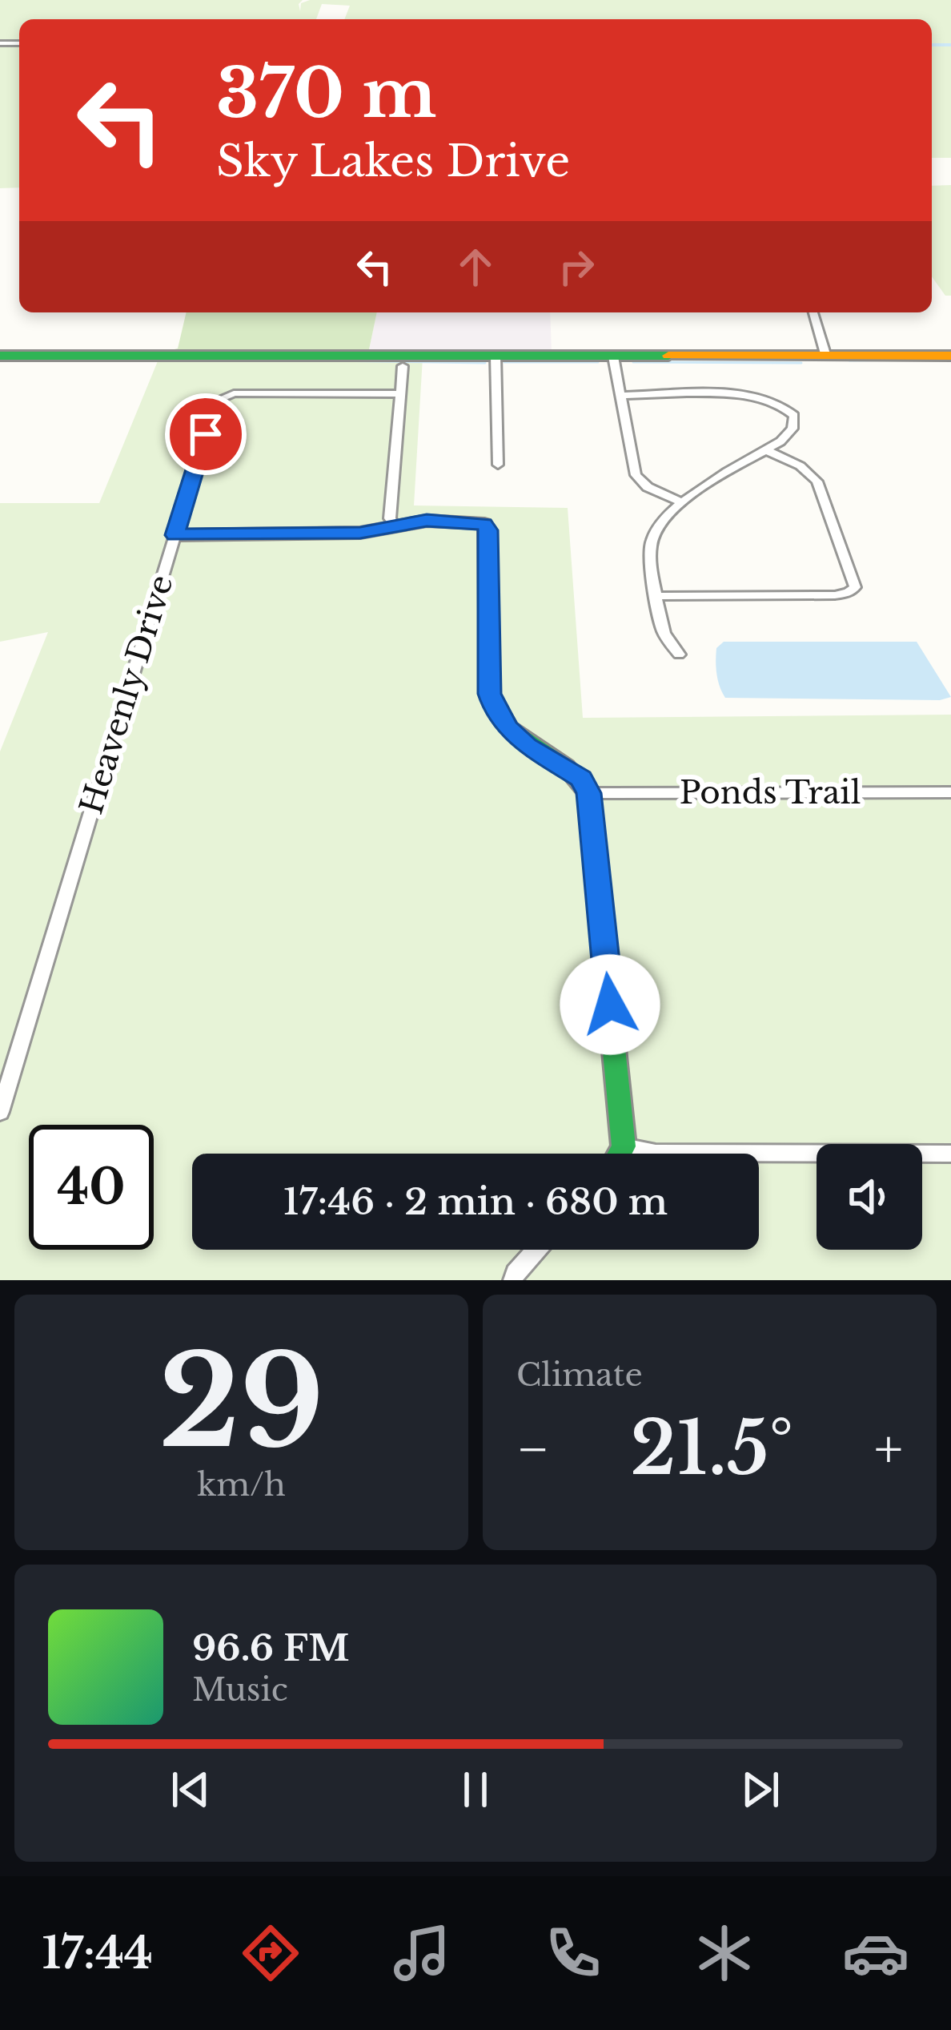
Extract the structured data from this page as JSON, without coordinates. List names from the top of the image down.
{
  "streets": {
    "street": ["Heavenly Drive", "Ponds Trail"]
  },
  "page": {
    "turn": ["370 m", "Sky Lakes Drive"],
    "limit": "40",
    "trip": "17:46 · 2 min · 680 m",
    "tile": [
      ["29", "km/h"],
      "Climate"
    ],
    "heat": ["−", "21.5°", "+"],
    "song": ["96.6 FM", "Music"],
    "tabs": "17:44"
  }
}
